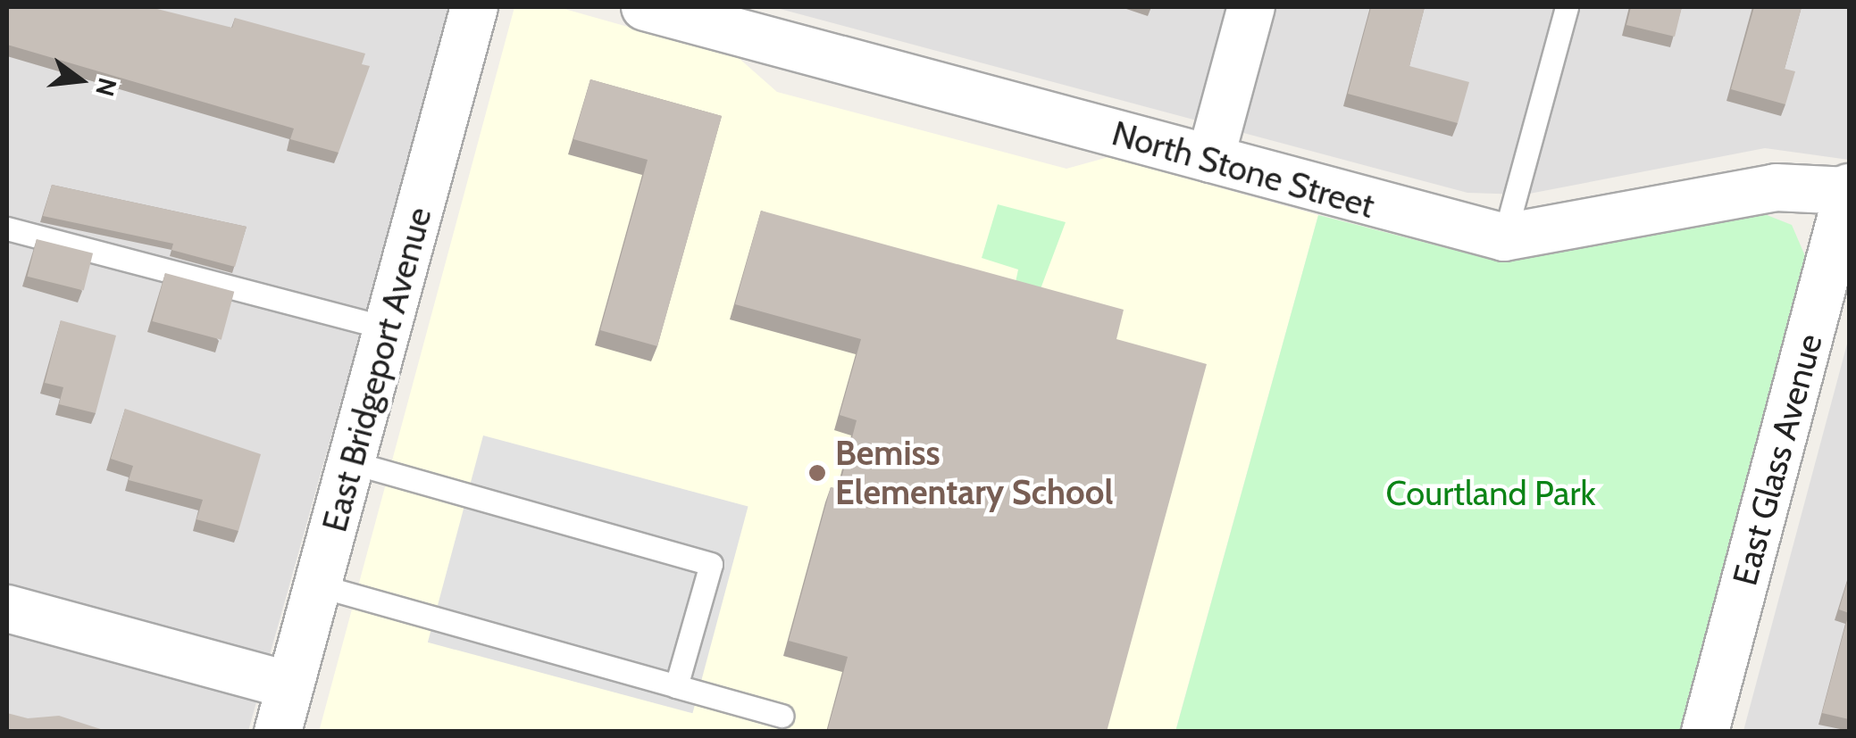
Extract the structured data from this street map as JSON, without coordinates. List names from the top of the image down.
{
  "streets": {
    "street": ["North Stone Street", "East Bridgeport Avenue", "East Glass Avenue"]
  },
  "crossings": [
    ["North Stone Street", "East Glass Avenue"]
  ],
  "parks": ["Courtland Park"],
  "places": ["Bemiss Elementary School"],
  "north": "right"
}
